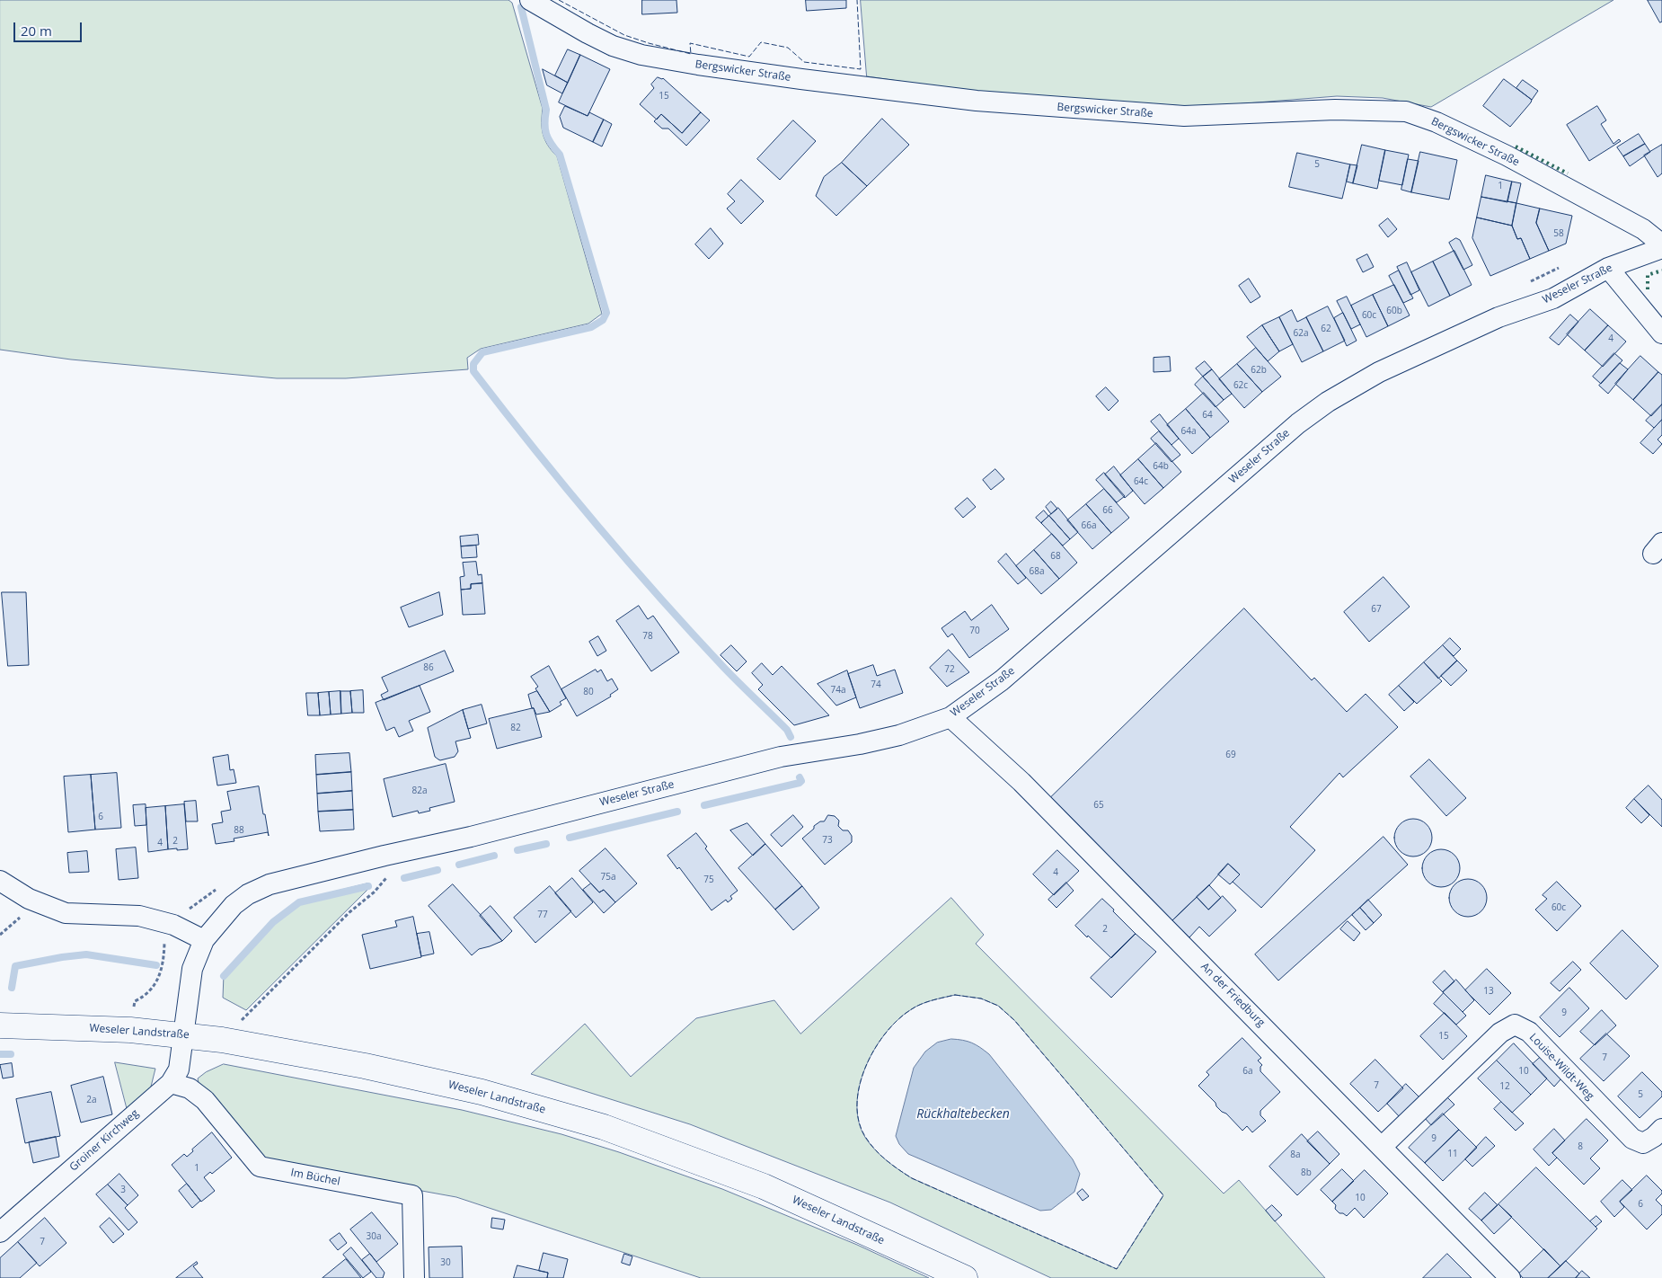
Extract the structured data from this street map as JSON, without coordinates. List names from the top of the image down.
{
  "streets": {
    "main road": ["Weseler Landstraße"],
    "street": [
      "Bergswicker Straße",
      "Weseler Straße",
      "An der Friedburg",
      "Louise-Wildt-Weg",
      "Groiner Kirchweg",
      "Im Büchel"
    ]
  },
  "crossings": [
    ["Bergswicker Straße", "Weseler Straße"],
    ["Weseler Straße", "An der Friedburg"],
    ["Weseler Straße", "Weseler Landstraße"],
    ["Weseler Straße", "Groiner Kirchweg"],
    ["An der Friedburg", "Louise-Wildt-Weg"],
    ["Weseler Landstraße", "Groiner Kirchweg"],
    ["Groiner Kirchweg", "Im Büchel"]
  ],
  "water": ["Rückhaltebecken"],
  "house_numbers": [
    "15",
    "5",
    "1",
    "58",
    "60b",
    "60c",
    "62",
    "62a",
    "4",
    "62b",
    "62c",
    "64",
    "64a",
    "64b",
    "64c",
    "66",
    "66a",
    "68",
    "68a",
    "67",
    "70",
    "78",
    "86",
    "72",
    "74",
    "74a",
    "80",
    "82",
    "69",
    "82a",
    "65",
    "6",
    "88",
    "73",
    "2",
    "4",
    "4",
    "75a",
    "75",
    "60c",
    "77",
    "2",
    "13",
    "9",
    "15",
    "7",
    "6a",
    "10",
    "7",
    "12",
    "5",
    "2a",
    "9",
    "8",
    "11",
    "8a",
    "1",
    "8b",
    "3",
    "10",
    "6",
    "30a",
    "7",
    "30"
  ],
  "scale_bar": "20 m"
}
